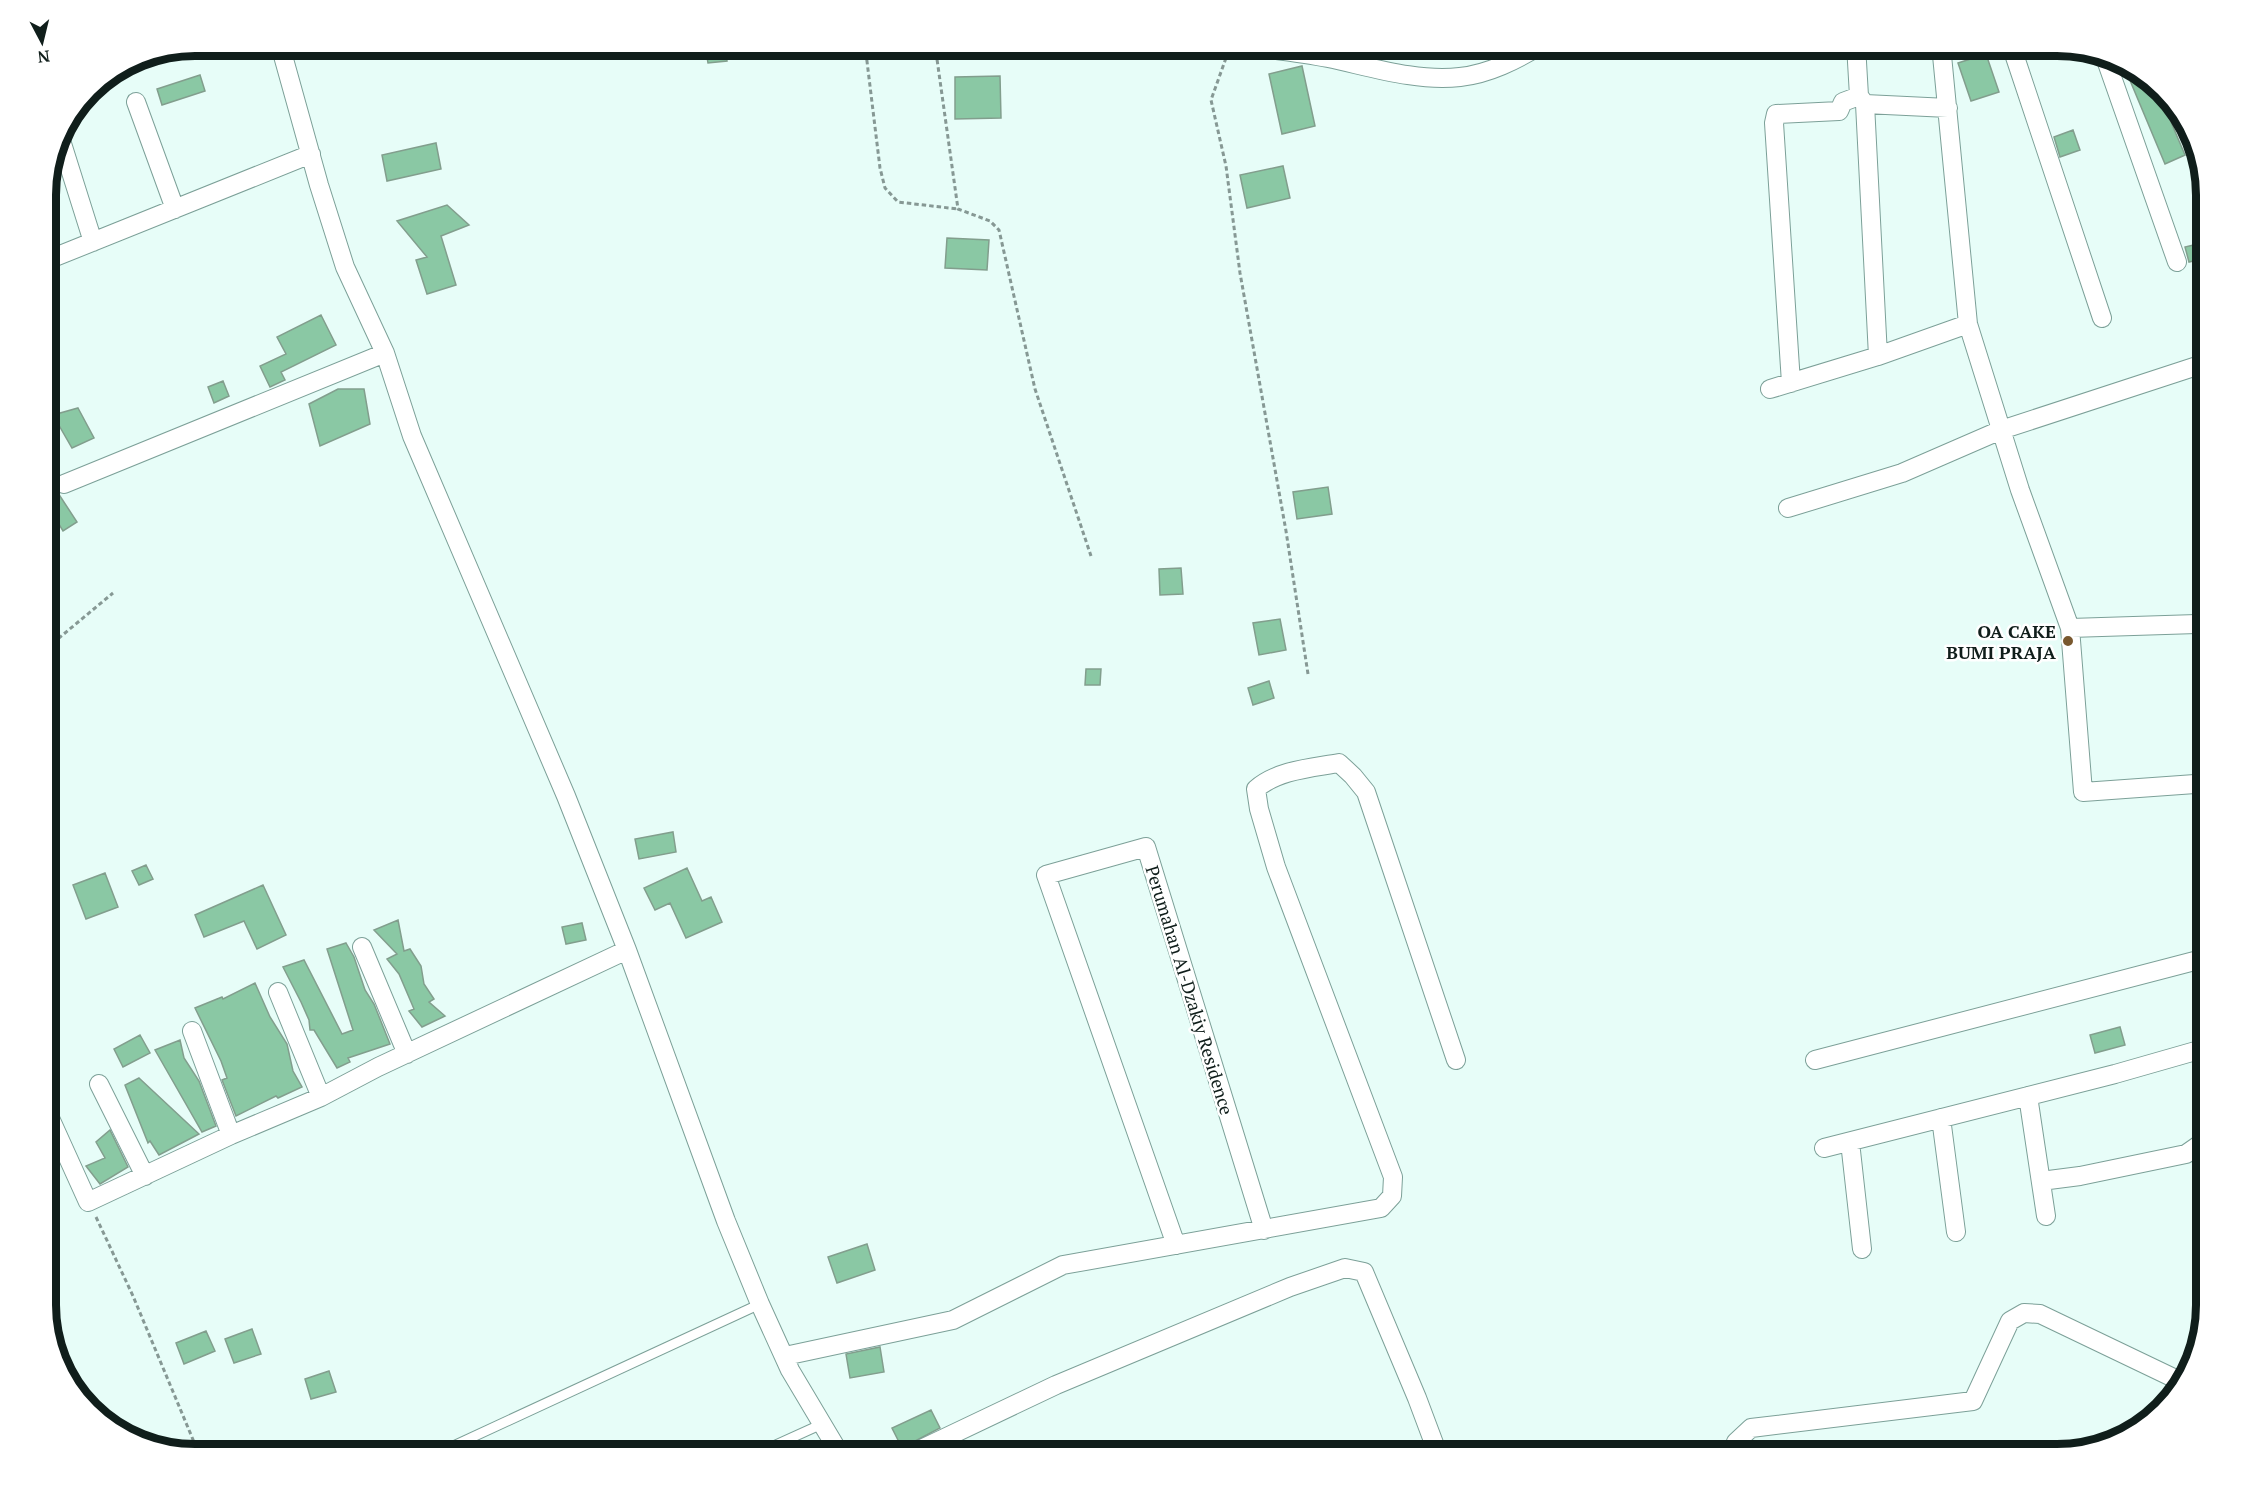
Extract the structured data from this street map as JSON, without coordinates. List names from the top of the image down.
{
  "streets": {
    "street": ["Perumahan Al-Dzakiy Residence"]
  },
  "places": ["OA CAKE BUMI PRAJA"],
  "north": "bottom"
}
